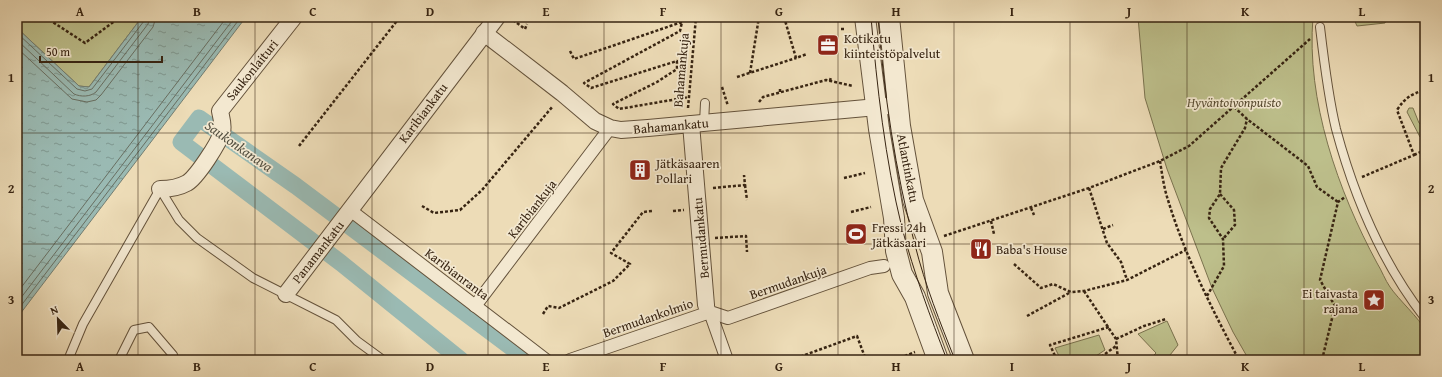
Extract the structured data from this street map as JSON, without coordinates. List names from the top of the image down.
{
  "streets": {
    "street": [
      "Saukonlaituri",
      "Karibiankatu",
      "Bahamankatu",
      "Atlantinkatu",
      "Karibiankuja",
      "Bermudankatu",
      "Panamankatu",
      "Karibianranta",
      "Bermudankuja",
      "Bermudankolmio"
    ],
    "path": ["Bahamankuja"]
  },
  "crossings": [
    ["Bahamankuja", "Bahamankatu"],
    ["Bahamankuja", "Bermudankatu"],
    ["Karibiankatu", "Bahamankatu"],
    ["Karibiankatu", "Panamankatu"],
    ["Karibiankatu", "Karibianranta"],
    ["Bahamankatu", "Atlantinkatu"],
    ["Bahamankatu", "Karibiankuja"],
    ["Bahamankatu", "Bermudankatu"],
    ["Karibiankuja", "Karibianranta"],
    ["Bermudankatu", "Bermudankuja"],
    ["Bermudankatu", "Bermudankolmio"],
    ["Panamankatu", "Karibianranta"],
    ["Bermudankuja", "Bermudankolmio"]
  ],
  "water": ["Saukonkanava"],
  "parks": ["Hyväntoivonpuisto"],
  "places": {
    "office": ["Kotikatu kiinteistöpalvelut"],
    "building": ["Jätkäsaaren Pollari"],
    "sports": ["Fressi 24h Jätkäsaari"],
    "restaurant": ["Baba's House"],
    "place": ["Ei taivasta rajana"]
  },
  "scale_bar": "50 m",
  "north": "top left",
  "grid": {
    "columns": [
      "A",
      "B",
      "C",
      "D",
      "E",
      "F",
      "G",
      "H",
      "I",
      "J",
      "K",
      "L"
    ],
    "rows": ["1", "2", "3"]
  }
}
